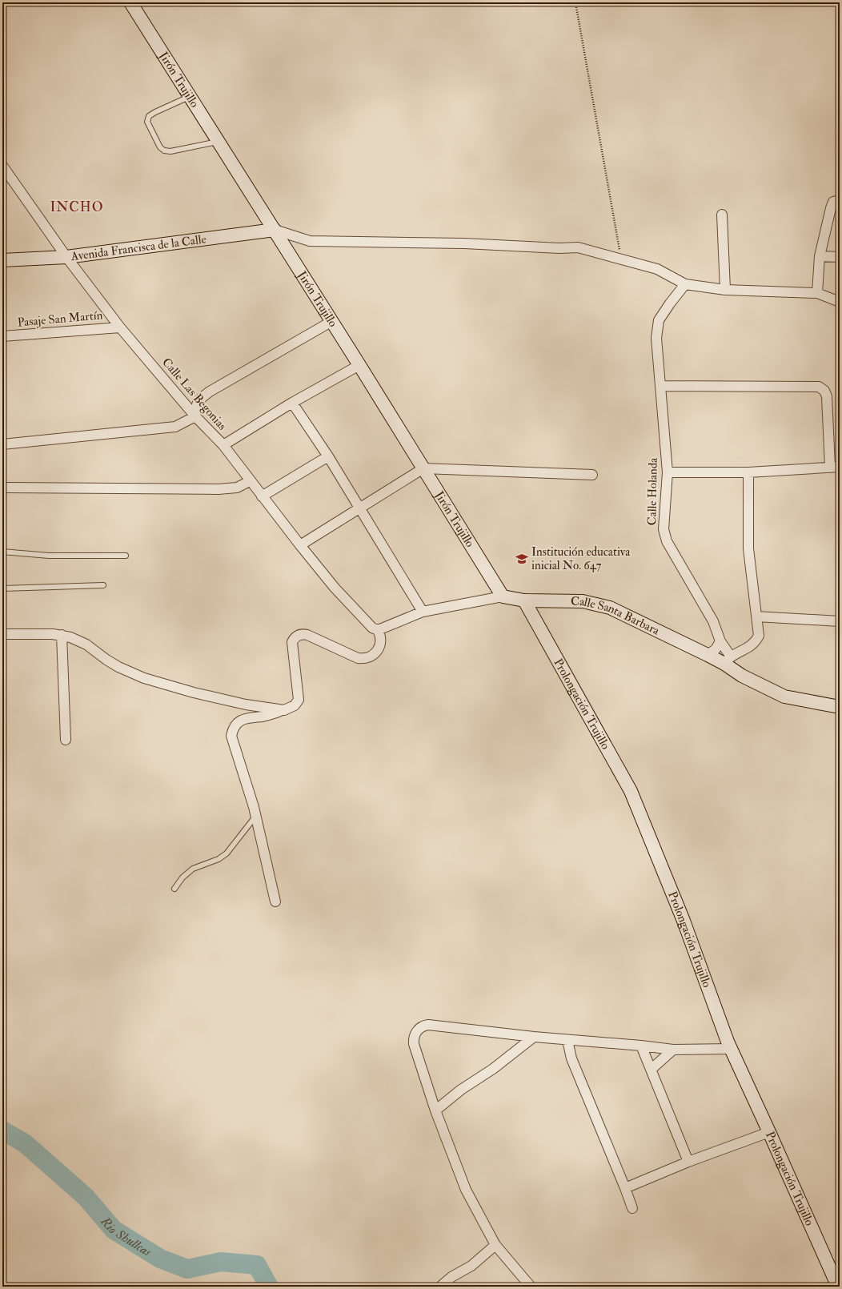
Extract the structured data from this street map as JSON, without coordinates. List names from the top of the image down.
{
  "streets": {
    "street": [
      "Jirón Trujillo",
      "Avenida Francisca de la Calle",
      "Pasaje San Martín",
      "Calle Las Begonias",
      "Calle Holanda",
      "Calle Santa Barbara",
      "Prolongación Trujillo"
    ]
  },
  "crossings": [
    ["Jirón Trujillo", "Avenida Francisca de la Calle"],
    ["Jirón Trujillo", "Calle Santa Barbara"],
    ["Avenida Francisca de la Calle", "Calle Las Begonias"],
    ["Pasaje San Martín", "Calle Las Begonias"],
    ["Calle Las Begonias", "Calle Santa Barbara"],
    ["Calle Holanda", "Calle Santa Barbara"],
    ["Calle Santa Barbara", "Prolongación Trujillo"]
  ],
  "districts": ["INCHO"],
  "water": ["Rio Shullcas"],
  "places": {
    "school or university": ["Institución educativa inicial No. 647"]
  }
}
